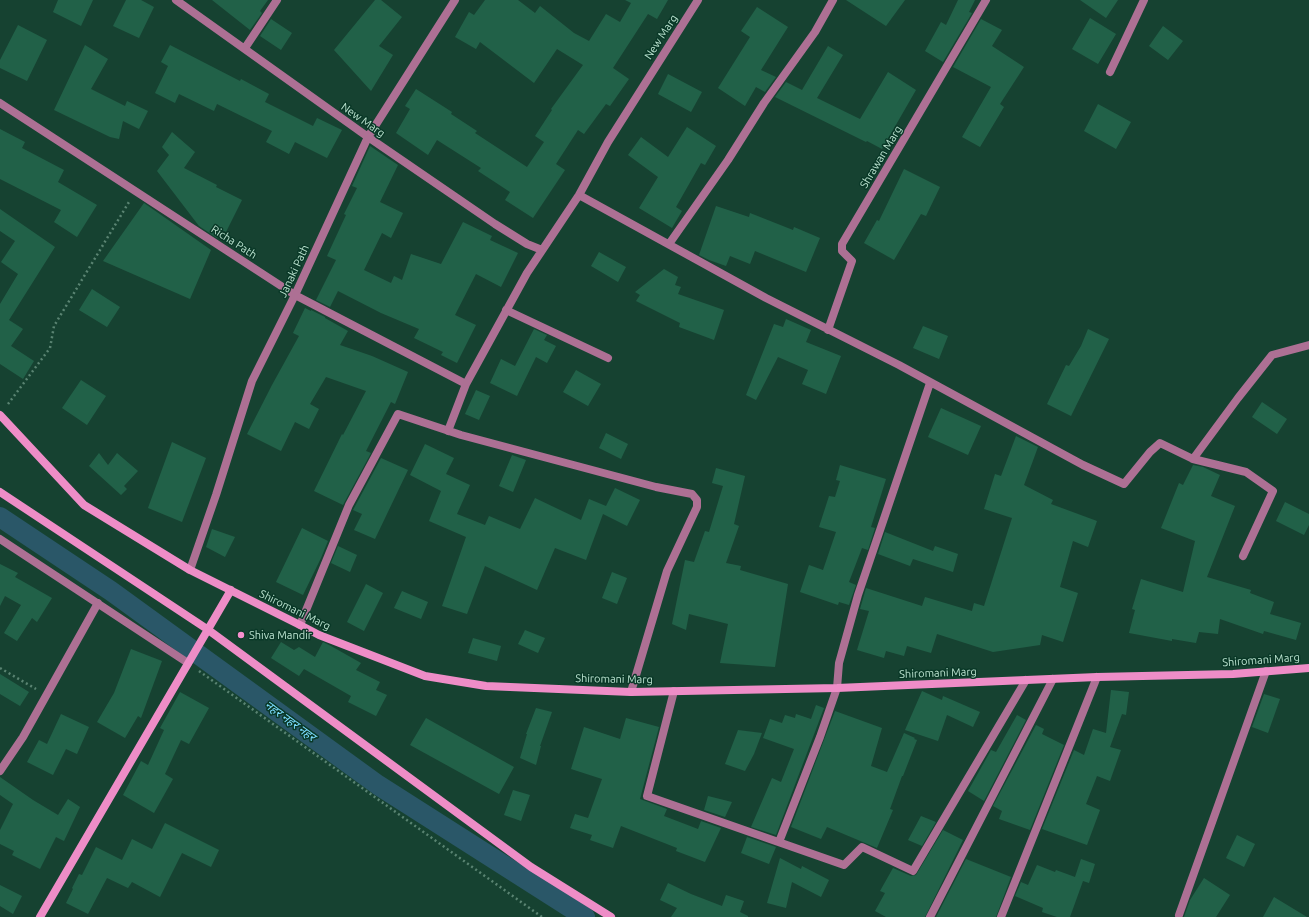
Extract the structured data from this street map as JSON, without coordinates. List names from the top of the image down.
{
  "streets": {
    "street": [
      "New Marg",
      "Shrawan Marg",
      "Richa Path",
      "Janaki Path",
      "Shiromani Marg"
    ]
  },
  "crossings": [
    ["New Marg", "Richa Path"],
    ["New Marg", "Janaki Path"],
    ["Richa Path", "Janaki Path"],
    ["Janaki Path", "Shiromani Marg"]
  ],
  "water": ["नहर नहर नहर"],
  "places": ["Shiva Mandir"]
}
